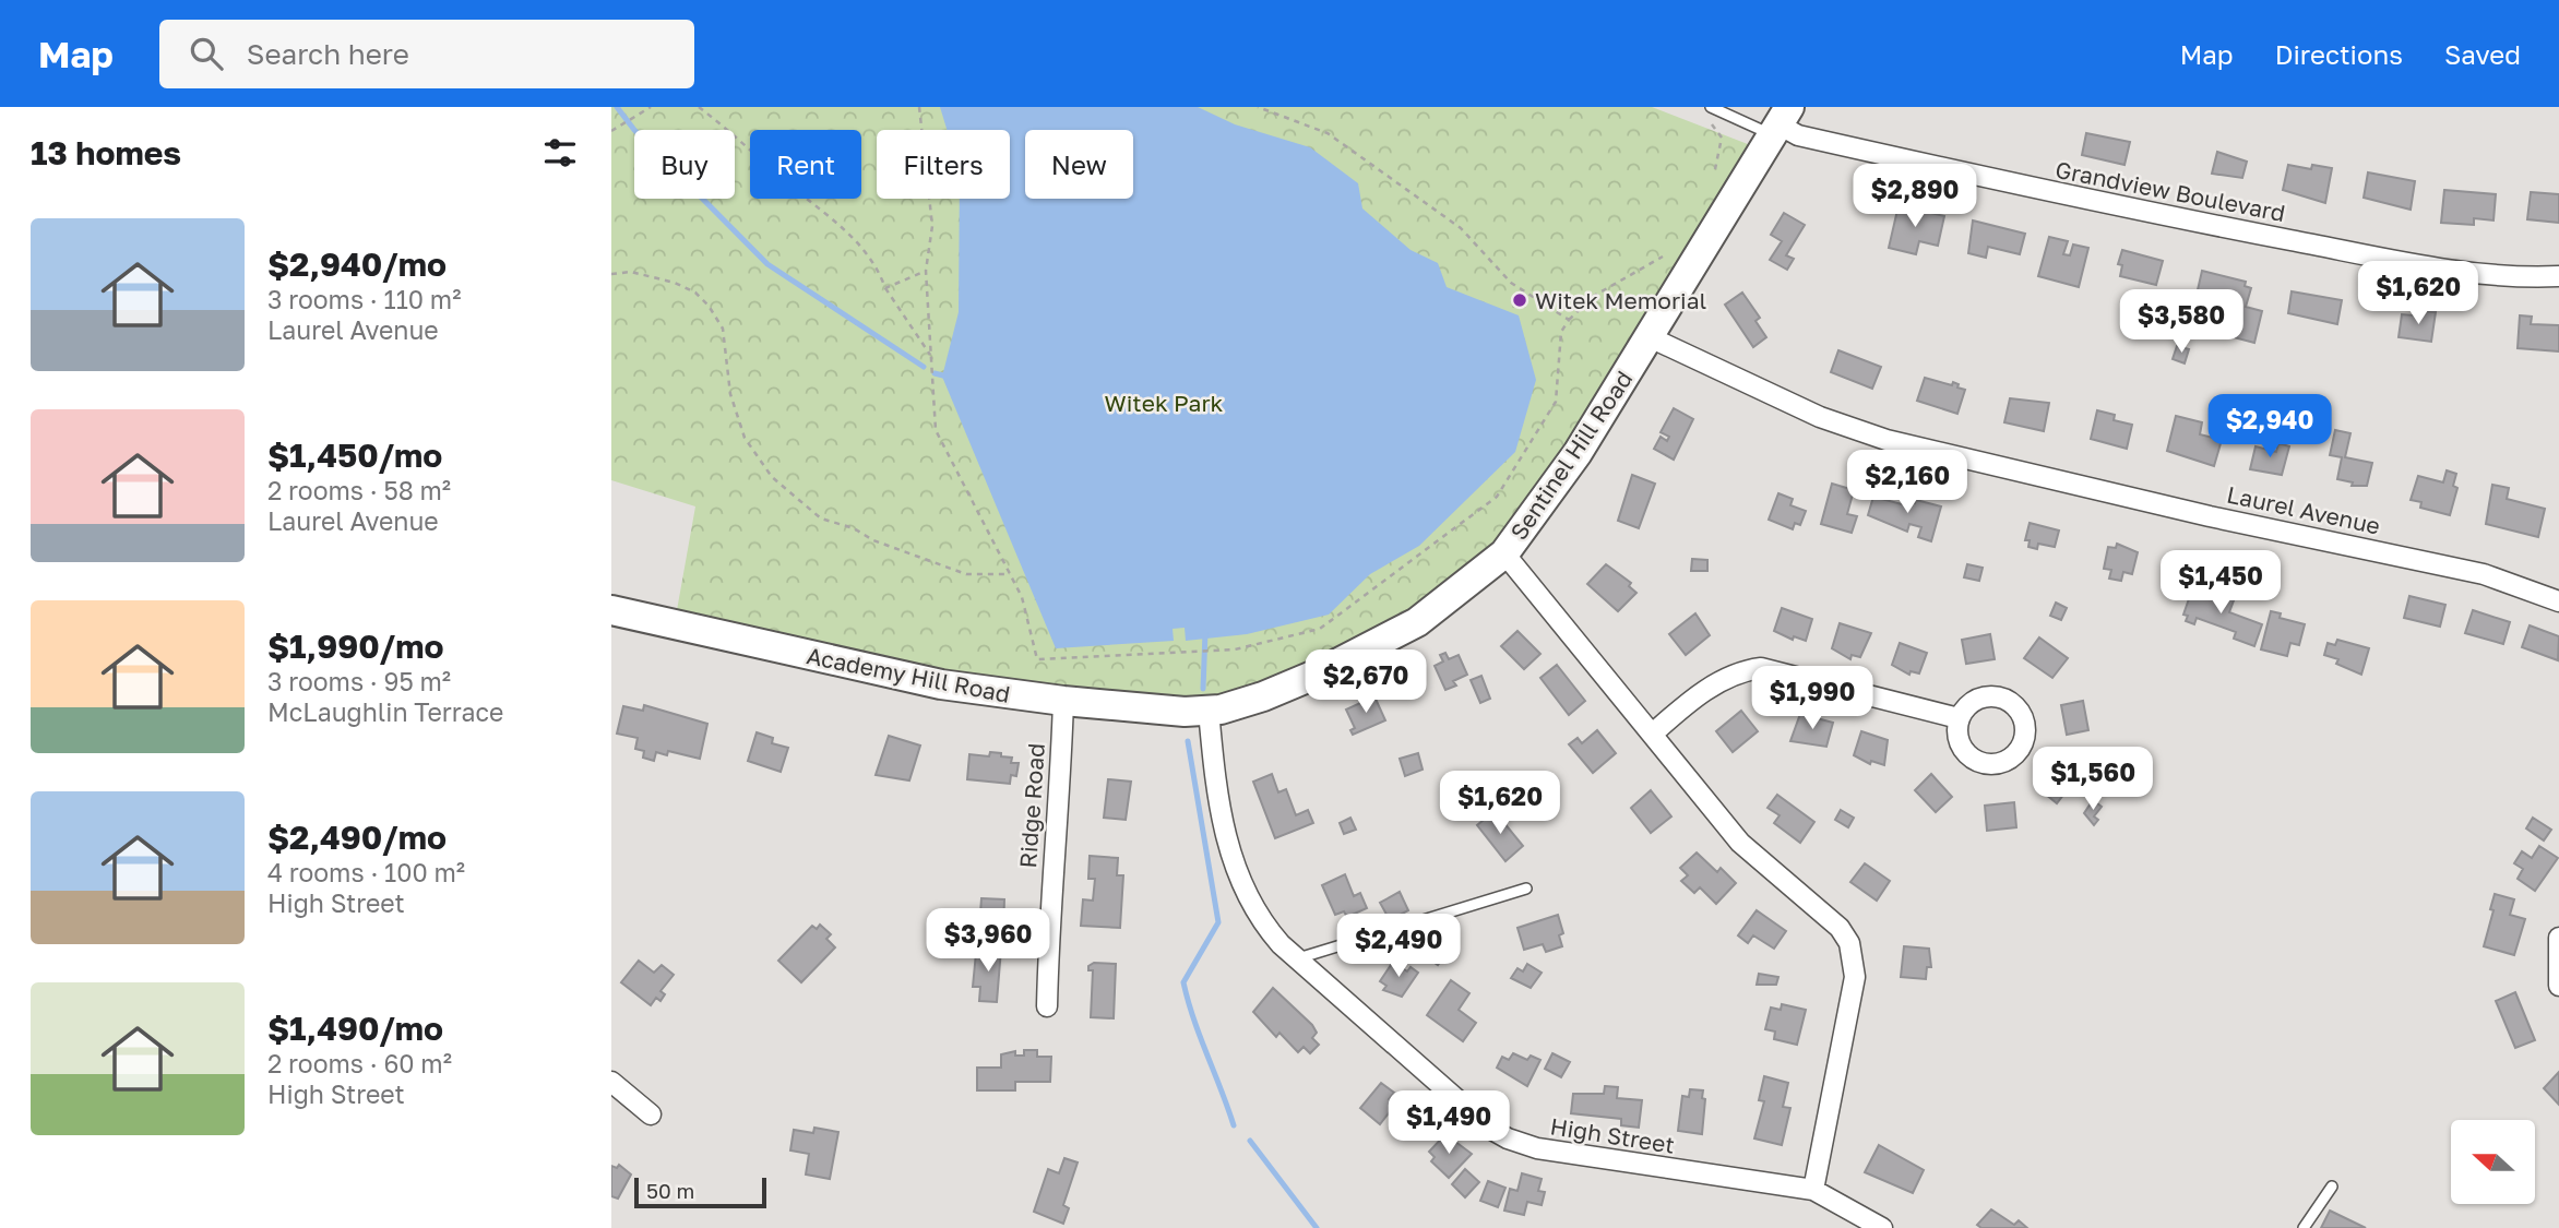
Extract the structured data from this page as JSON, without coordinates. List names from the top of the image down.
{
  "streets": {
    "main road": ["Sentinel Hill Road", "Academy Hill Road"],
    "street": [
      "Grandview Boulevard",
      "Laurel Avenue",
      "Ridge Road",
      "High Street"
    ]
  },
  "crossings": [
    ["Grandview Boulevard", "Sentinel Hill Road"],
    ["Sentinel Hill Road", "Laurel Avenue"],
    ["Sentinel Hill Road", "Academy Hill Road"],
    ["Sentinel Hill Road", "High Street"],
    ["Academy Hill Road", "Ridge Road"],
    ["Academy Hill Road", "High Street"]
  ],
  "parks": ["Witek Park"],
  "places": ["Witek Memorial"],
  "scale_bar": "50 m",
  "north": "left",
  "page": {
    "header": "Map",
    "search": "Search here",
    "nav": ["Map", "Directions", "Saved"],
    "heading": "13 homes",
    "chip": [
      "Buy",
      "Rent",
      "Filters",
      "New"
    ],
    "price": [
      "$2,890",
      "$1,620",
      "$3,580",
      "$2,940",
      "$2,160",
      "$1,450",
      "$2,670",
      "$1,990",
      "$1,560",
      "$1,620",
      "$3,960",
      "$2,490",
      "$1,490"
    ],
    "list": [
      {
        "name": "$2,940/mo",
        "note": "3 rooms · 110 m² · Laurel Avenue"
      },
      {
        "name": "$1,450/mo",
        "note": "2 rooms · 58 m² · Laurel Avenue"
      },
      {
        "name": "$1,990/mo",
        "note": "3 rooms · 95 m² · McLaughlin Terrace"
      },
      {
        "name": "$2,490/mo",
        "note": "4 rooms · 100 m² · High Street"
      },
      {
        "name": "$1,490/mo",
        "note": "2 rooms · 60 m² · High Street"
      }
    ],
    "scale": "50 m"
  }
}
